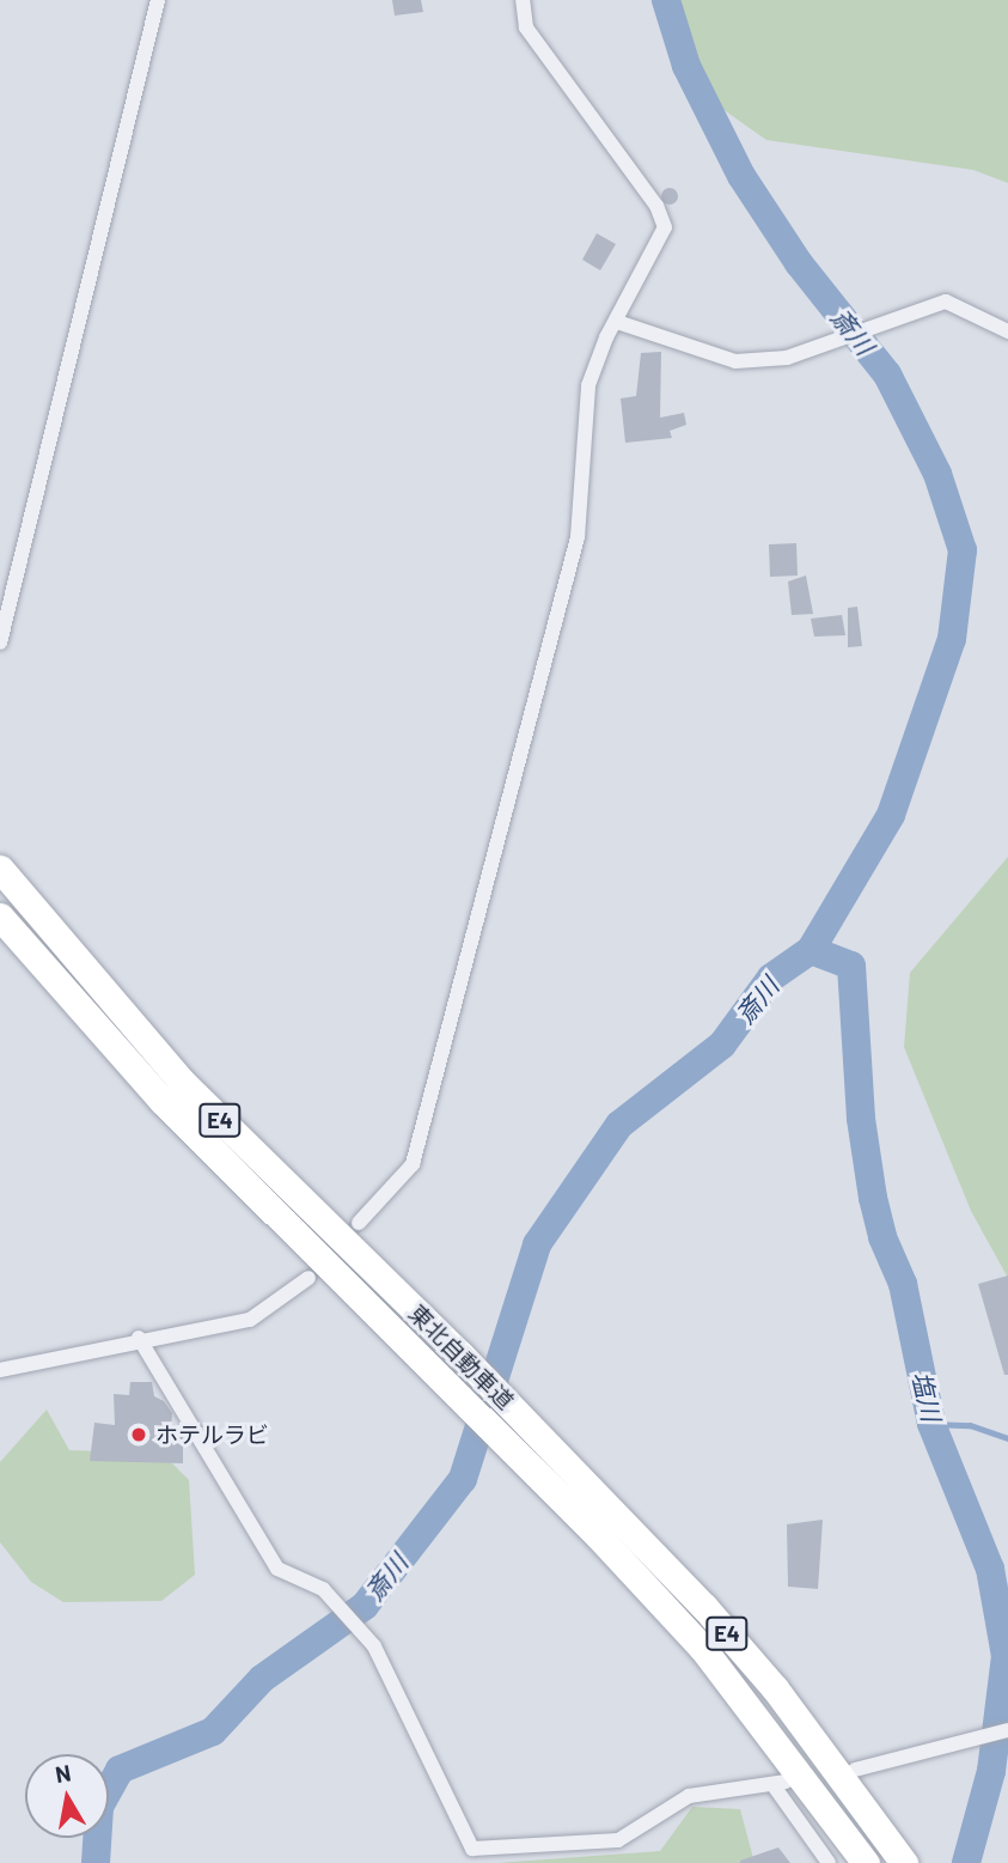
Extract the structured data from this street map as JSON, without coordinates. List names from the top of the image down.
{
  "streets": {
    "highway": ["E4", "東北自動車道"]
  },
  "water": ["斎川", "塩川"],
  "places": ["ホテルラビ"],
  "north": "top"
}
